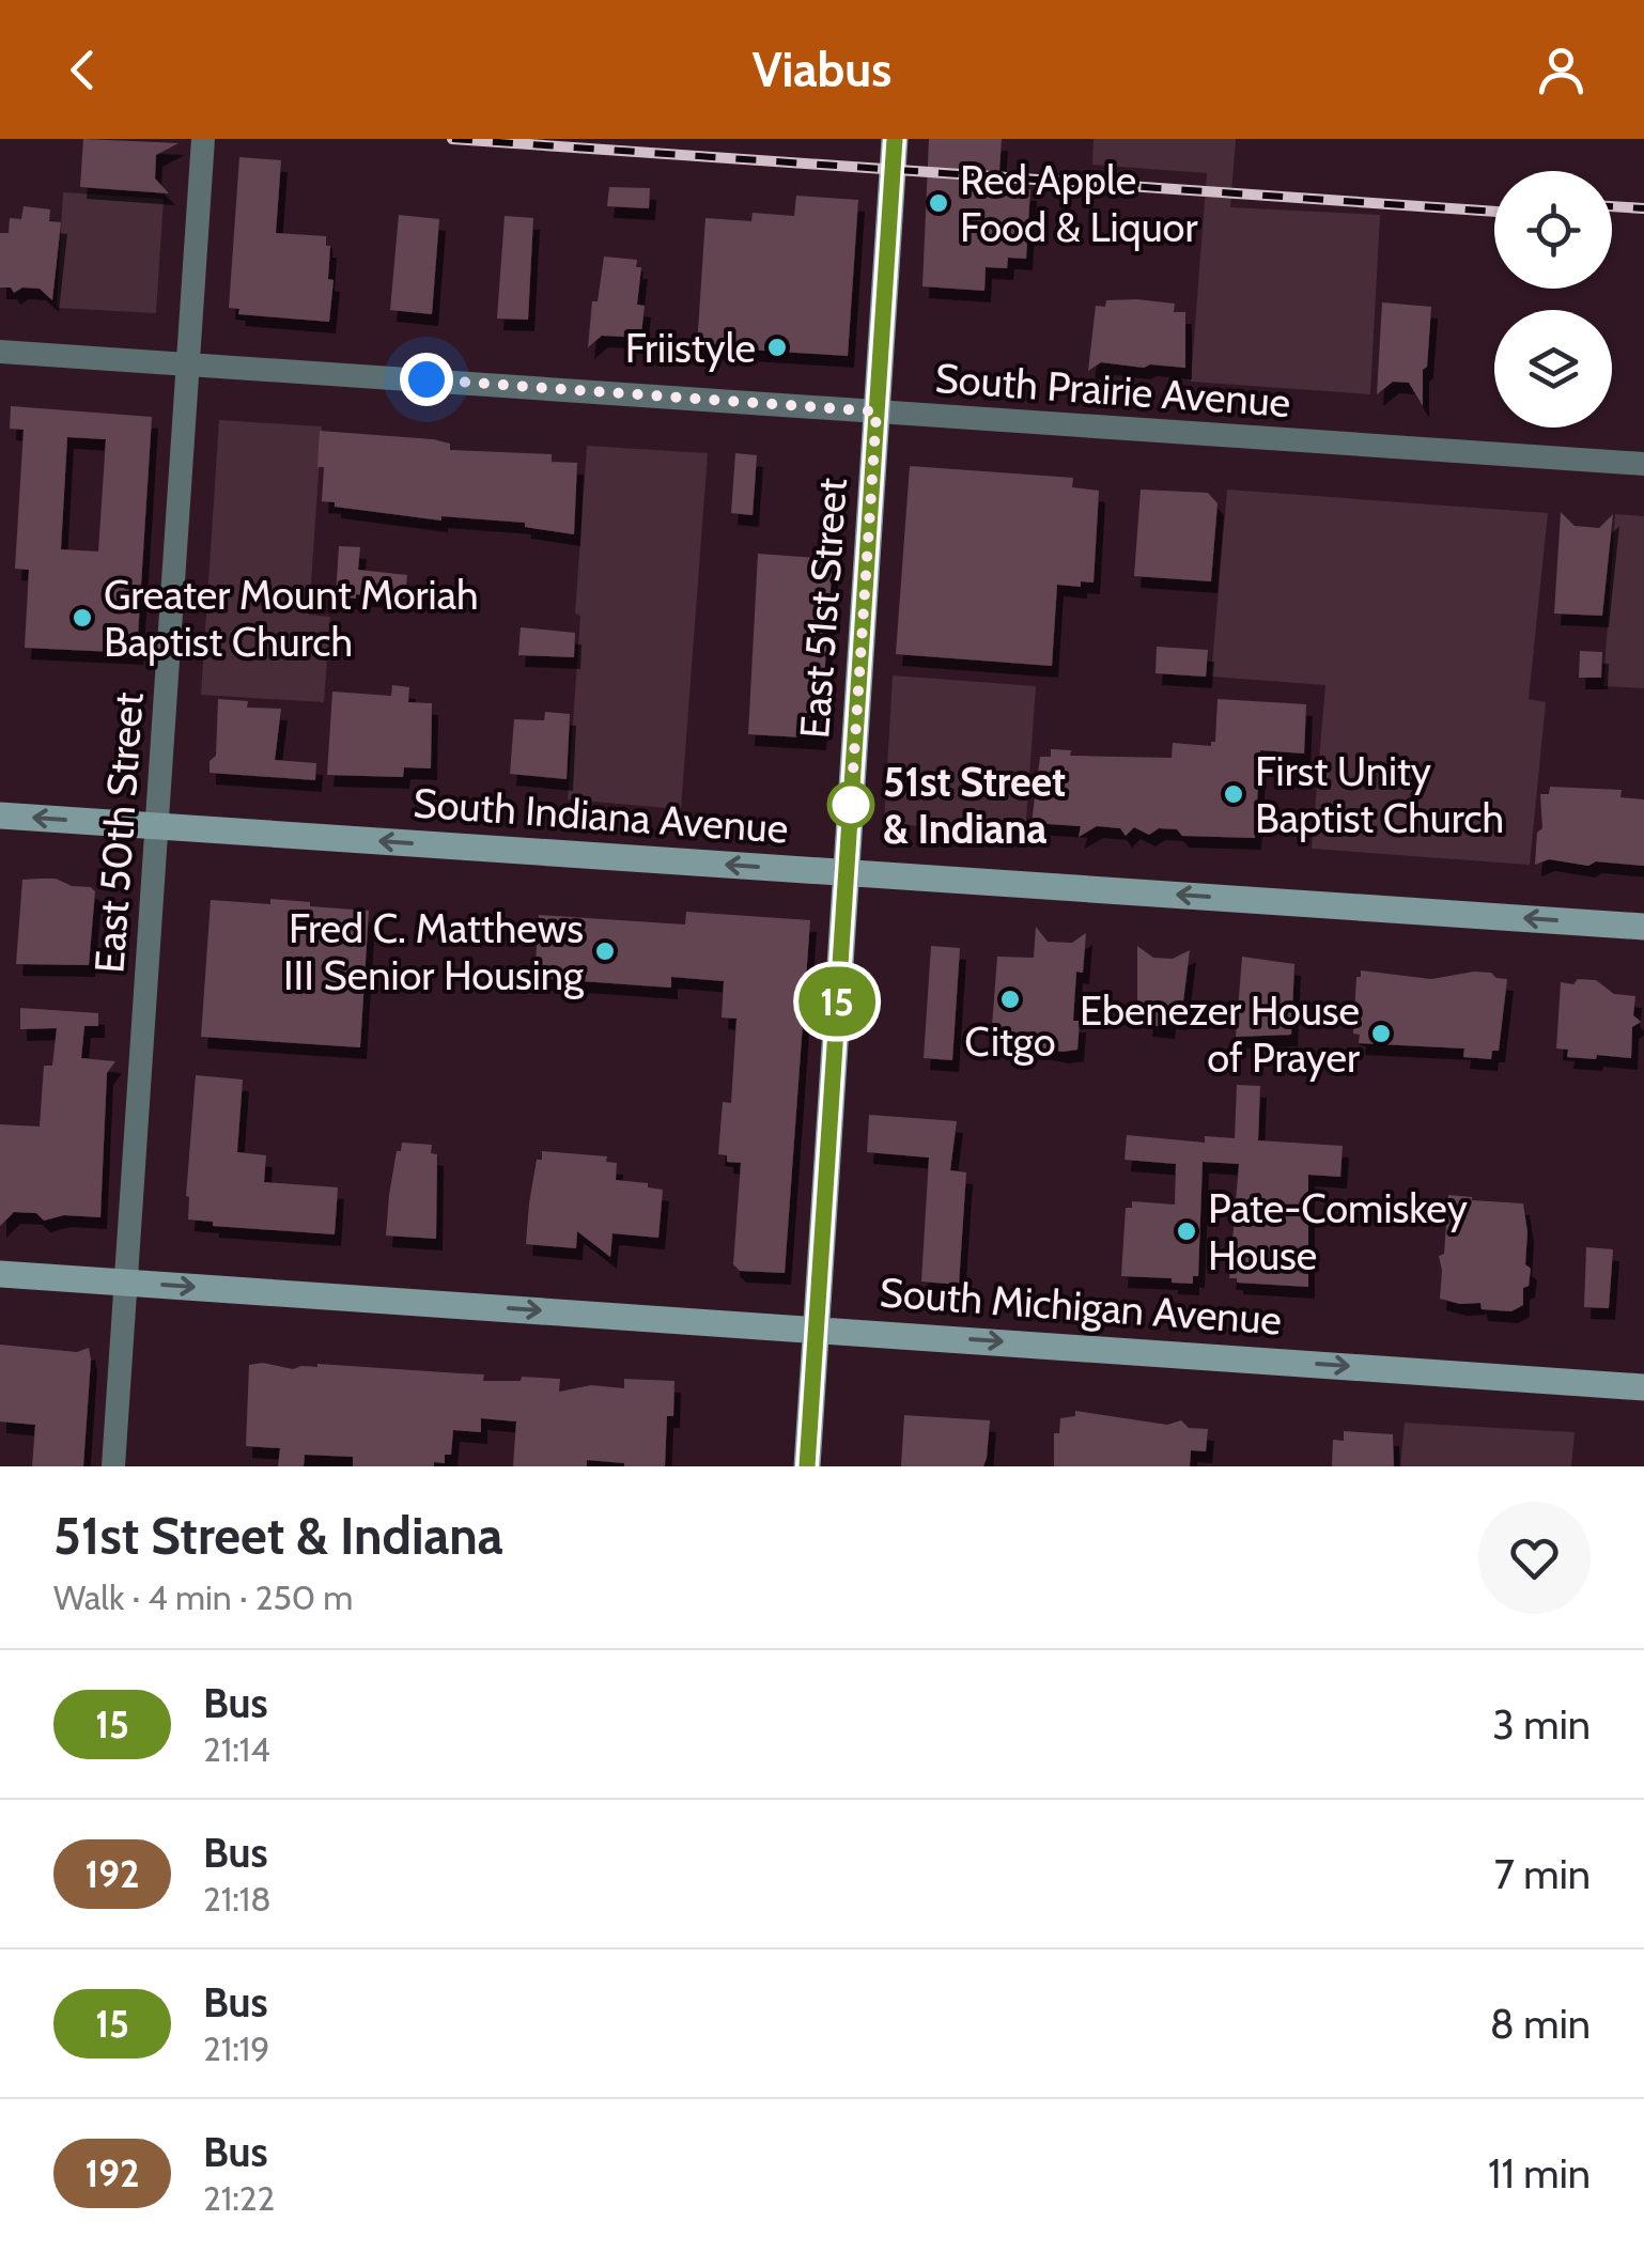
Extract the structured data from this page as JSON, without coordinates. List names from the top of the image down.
{
  "streets": {
    "street": [
      "South Prairie Avenue",
      "East 51st Street",
      "South Indiana Avenue",
      "East 50th Street",
      "South Michigan Avenue"
    ]
  },
  "crossings": [
    ["South Prairie Avenue", "East 51st Street"],
    ["South Prairie Avenue", "East 50th Street"],
    ["East 51st Street", "South Indiana Avenue"],
    ["East 51st Street", "South Michigan Avenue"],
    ["South Indiana Avenue", "East 50th Street"],
    ["East 50th Street", "South Michigan Avenue"]
  ],
  "one_way": ["South Indiana Avenue", "South Michigan Avenue"],
  "places": [
    "Red Apple Food & Liquor",
    "Friistyle",
    "Greater Mount Moriah Baptist Church",
    "First Unity Baptist Church",
    "51st Street & Indiana",
    "Fred C. Matthews III Senior Housing",
    "Citgo",
    "Ebenezer House of Prayer",
    "Pate-Comiskey House"
  ],
  "lines": ["bus line 15"],
  "page": {
    "header": "Viabus",
    "on_map": "15",
    "heading": ["51st Street & Indiana", "Walk · 4 min · 250 m"],
    "list": [
      {
        "mark": "15",
        "name": "Bus",
        "note": "21:14",
        "value": "3 min"
      },
      {
        "mark": "192",
        "name": "Bus",
        "note": "21:18",
        "value": "7 min"
      },
      {
        "mark": "15",
        "name": "Bus",
        "note": "21:19",
        "value": "8 min"
      },
      {
        "mark": "192",
        "name": "Bus",
        "note": "21:22",
        "value": "11 min"
      }
    ]
  }
}
